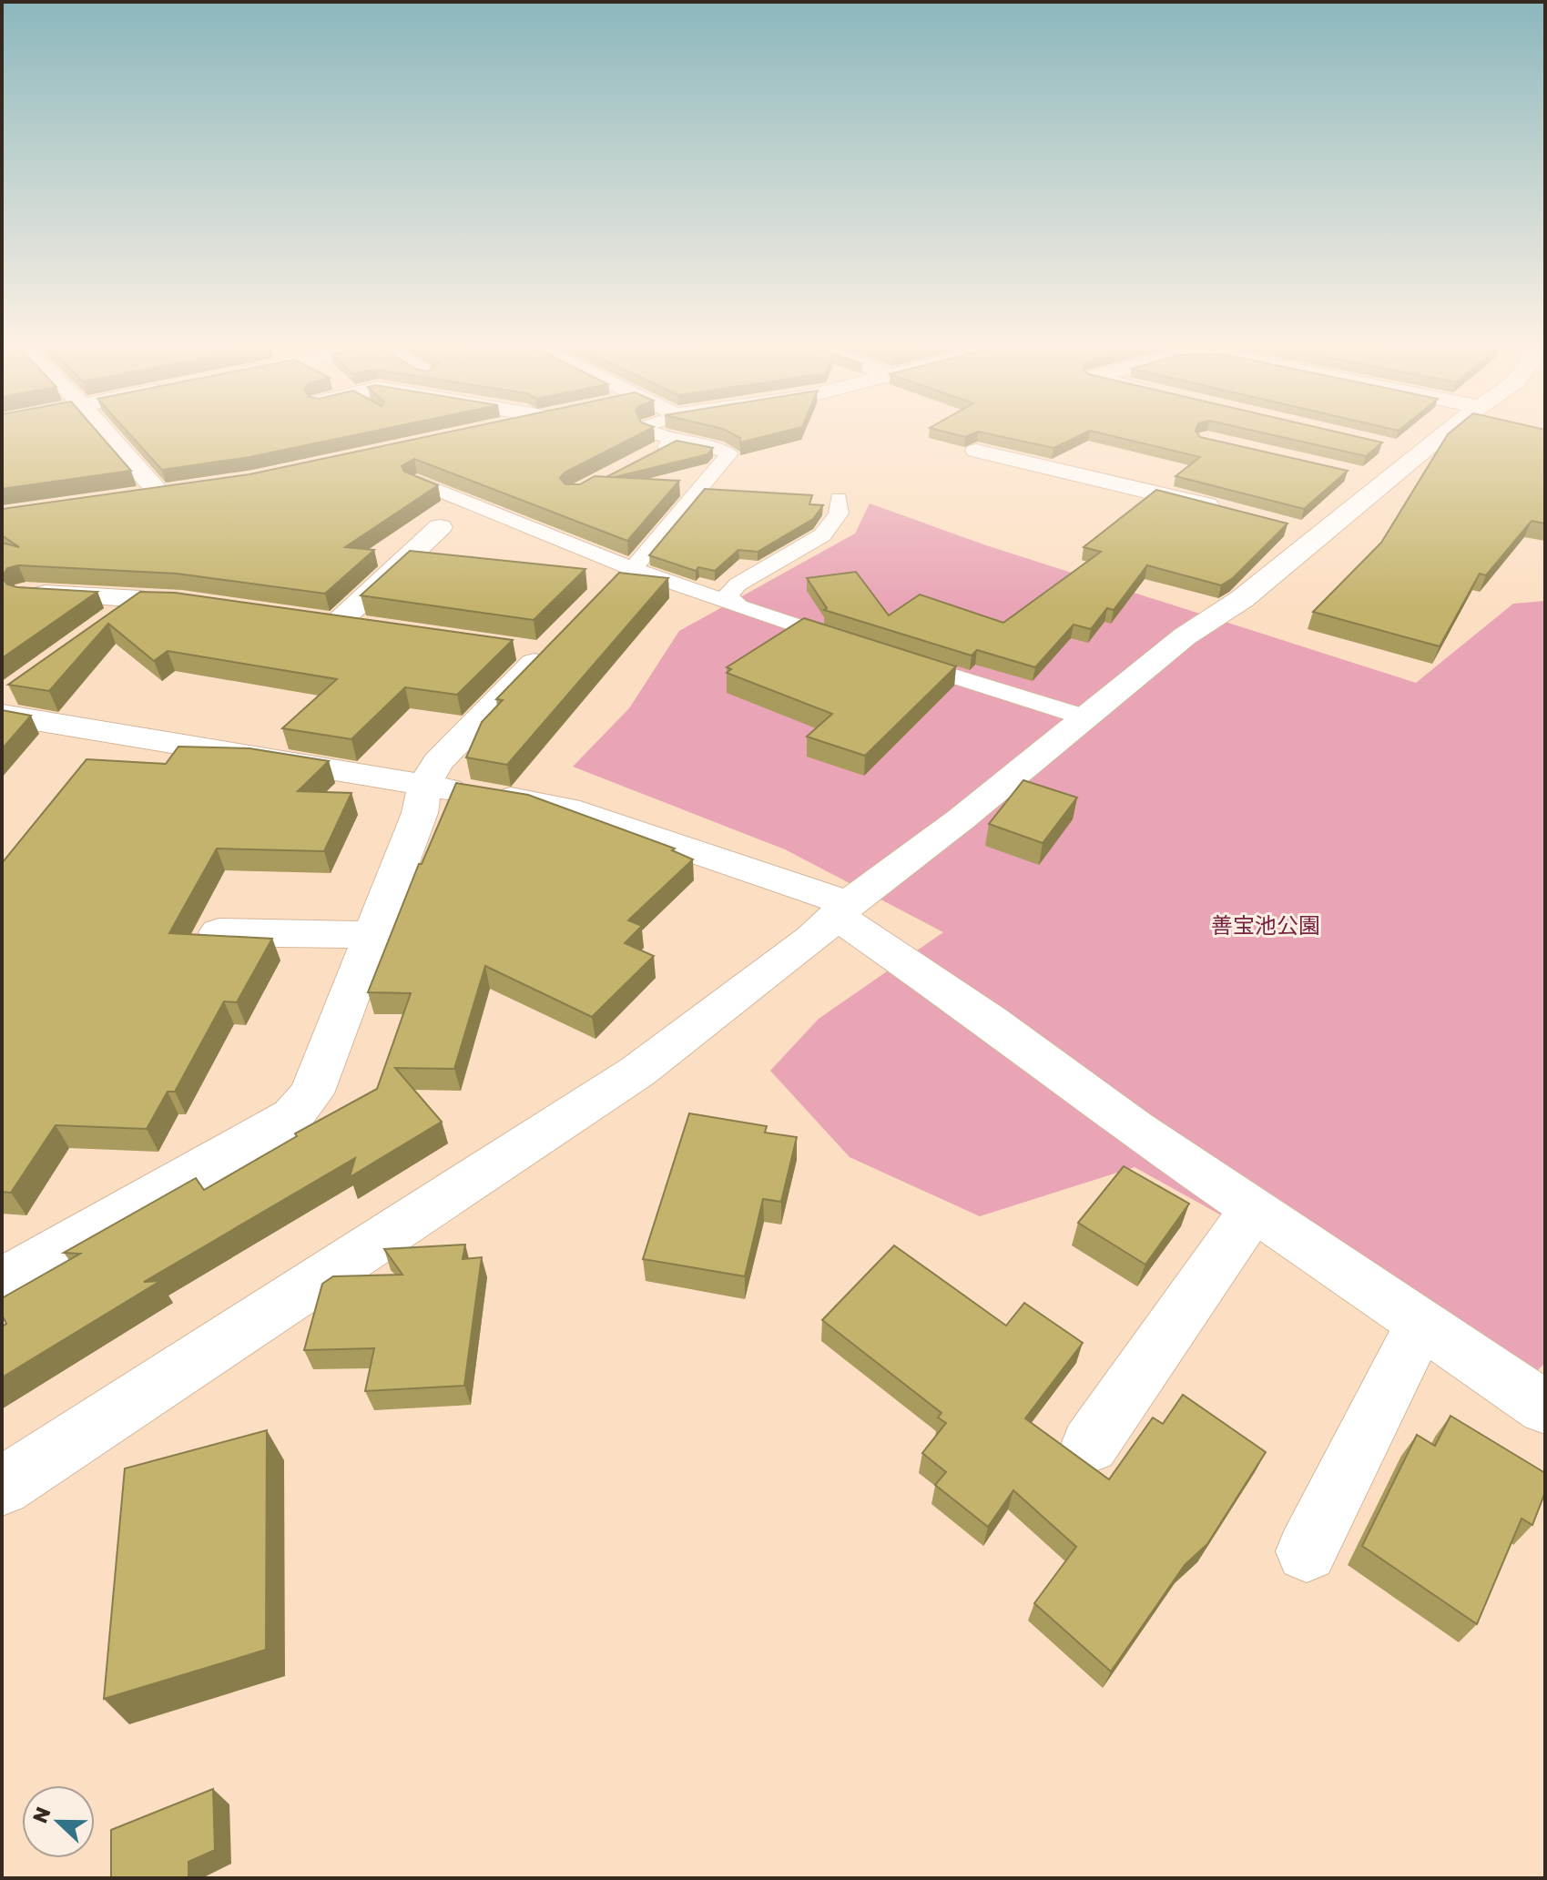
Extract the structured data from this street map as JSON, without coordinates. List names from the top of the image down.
{
  "parks": ["善宝池公園"],
  "north": "left"
}
